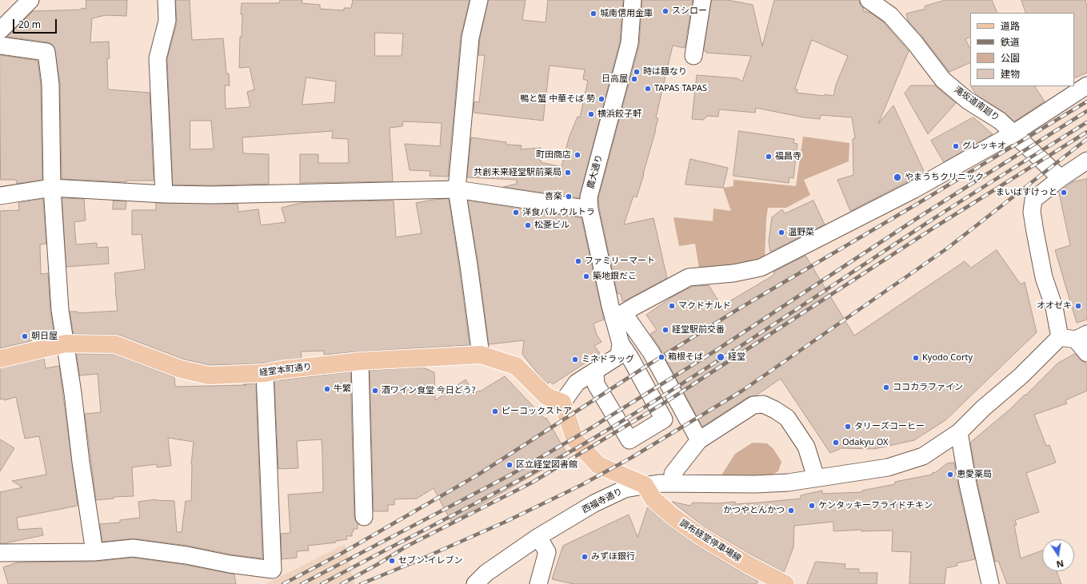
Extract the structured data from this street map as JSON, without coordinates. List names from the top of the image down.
{
  "streets": {
    "main road": ["経堂本町通り", "西福寺通り", "調布経堂停車場線"],
    "street": ["滝坂道南廻り", "農大通り"]
  },
  "crossings": [
    ["経堂本町通り", "西福寺通り"],
    ["西福寺通り", "調布経堂停車場線"]
  ],
  "places": [
    "スシロー",
    "城南信用金庫",
    "時は麺なり",
    "日高屋",
    "TAPAS TAPAS",
    "鴨と蟹 中華そば 勢",
    "横浜餃子軒",
    "グレッキオ",
    "町田商店",
    "福昌寺",
    "共創未来経堂駅前薬局",
    "やまうちクリニック",
    "まいばすけっと",
    "喜楽",
    "洋食バル ウルトラ",
    "松菱ビル",
    "温野菜",
    "ファミリーマート",
    "築地銀だこ",
    "マクドナルド",
    "オオゼキ",
    "経堂駅前交番",
    "朝日屋",
    "箱根そば",
    "経堂",
    "Kyodo Corty",
    "ミネドラッグ",
    "ココカラファイン",
    "牛繁",
    "酒ワイン食堂 今日どう?",
    "ピーコックストア",
    "タリーズコーヒー",
    "Odakyu OX",
    "区立経堂図書館",
    "恵愛薬局",
    "ケンタッキーフライドチキン",
    "かつやとんかつ",
    "みずほ銀行",
    "セブン-イレブン"
  ],
  "legend": [
    "道路",
    "鉄道",
    "公園",
    "建物"
  ],
  "scale_bar": "20 m",
  "north": "bottom"
}
